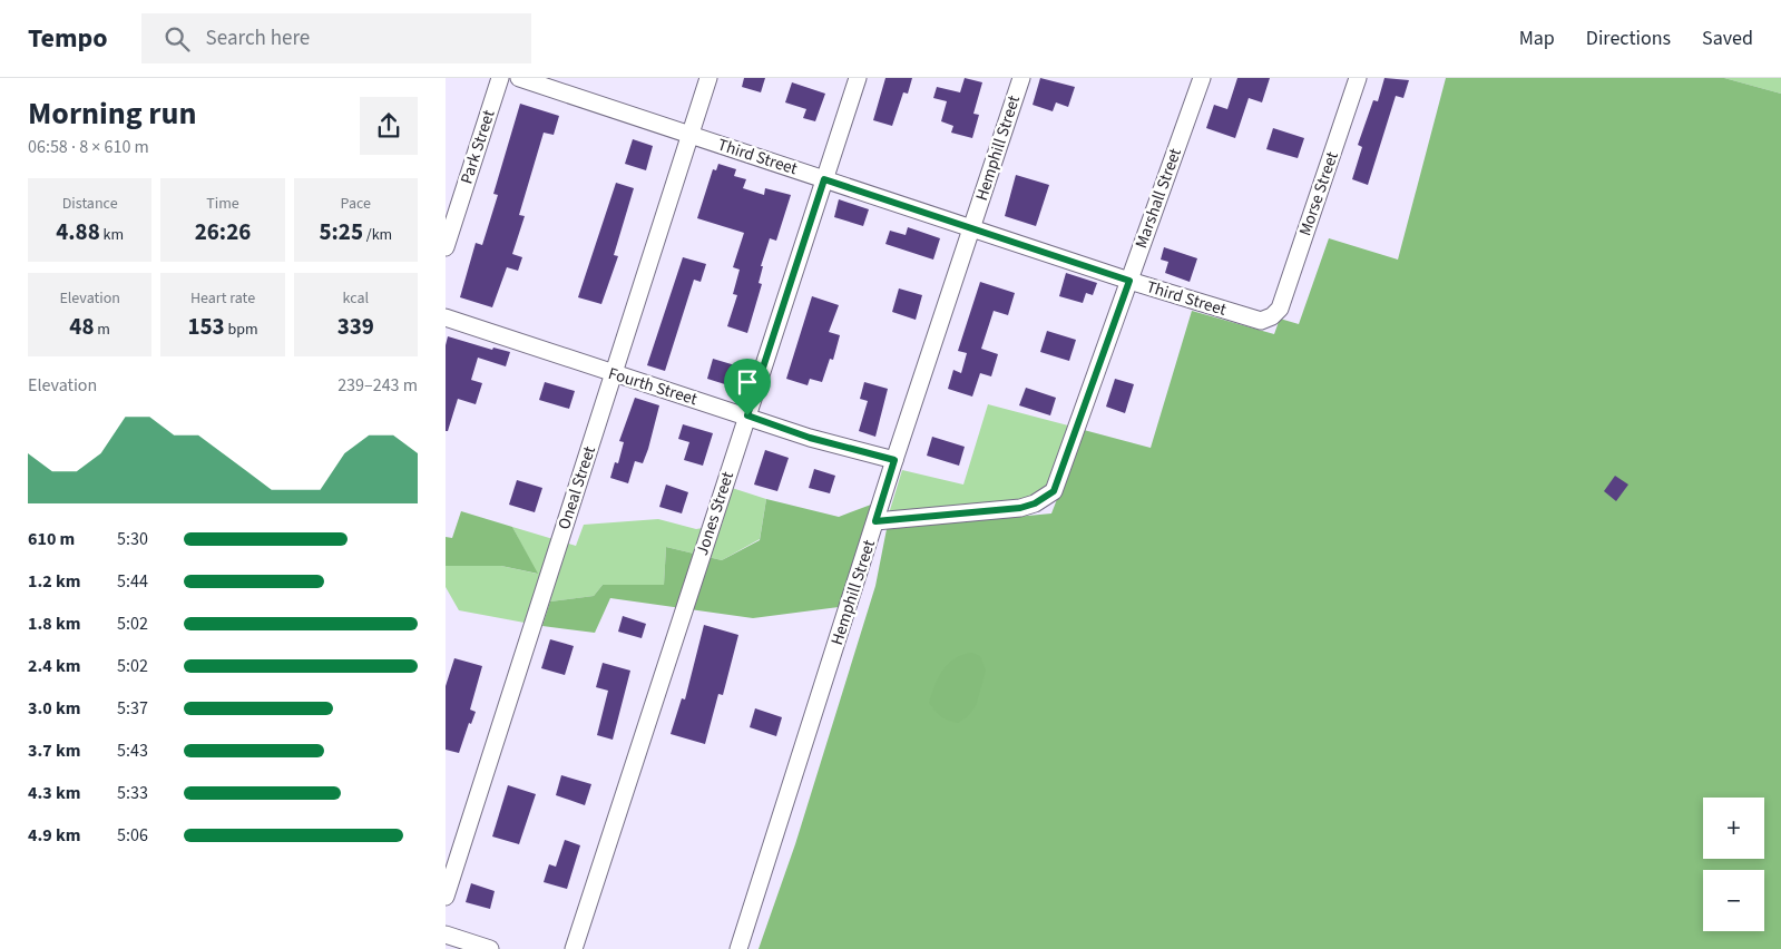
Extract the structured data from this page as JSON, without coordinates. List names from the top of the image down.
{
  "streets": {
    "street": [
      "Park Street",
      "Hemphill Street",
      "Third Street",
      "Morse Street",
      "Marshall Street",
      "Fourth Street",
      "Oneal Street",
      "Jones Street"
    ]
  },
  "crossings": [
    ["Hemphill Street", "Third Street"],
    ["Hemphill Street", "Marshall Street"],
    ["Hemphill Street", "Fourth Street"],
    ["Third Street", "Morse Street"],
    ["Third Street", "Marshall Street"],
    ["Third Street", "Oneal Street"],
    ["Third Street", "Jones Street"],
    ["Fourth Street", "Oneal Street"],
    ["Fourth Street", "Jones Street"]
  ],
  "page": {
    "header": "Tempo",
    "search": "Search here",
    "nav": ["Map", "Directions", "Saved"],
    "heading": ["Morning run", "06:58 · 8 × 610 m"],
    "stats": [
      ["Distance", "4.88 km"],
      ["Time", "26:26"],
      ["Pace", "5:25 /km"],
      ["Elevation", "48 m"],
      ["Heart rate", "153 bpm"],
      ["kcal", "339"]
    ],
    "chart": ["Elevation", "239–243 m"],
    "list": [
      {
        "name": "610 m",
        "note": "5:30"
      },
      {
        "name": "1.2 km",
        "note": "5:44"
      },
      {
        "name": "1.8 km",
        "note": "5:02"
      },
      {
        "name": "2.4 km",
        "note": "5:02"
      },
      {
        "name": "3.0 km",
        "note": "5:37"
      },
      {
        "name": "3.7 km",
        "note": "5:43"
      },
      {
        "name": "4.3 km",
        "note": "5:33"
      },
      {
        "name": "4.9 km",
        "note": "5:06"
      }
    ],
    "map_buttons": ["+", "−"]
  }
}
